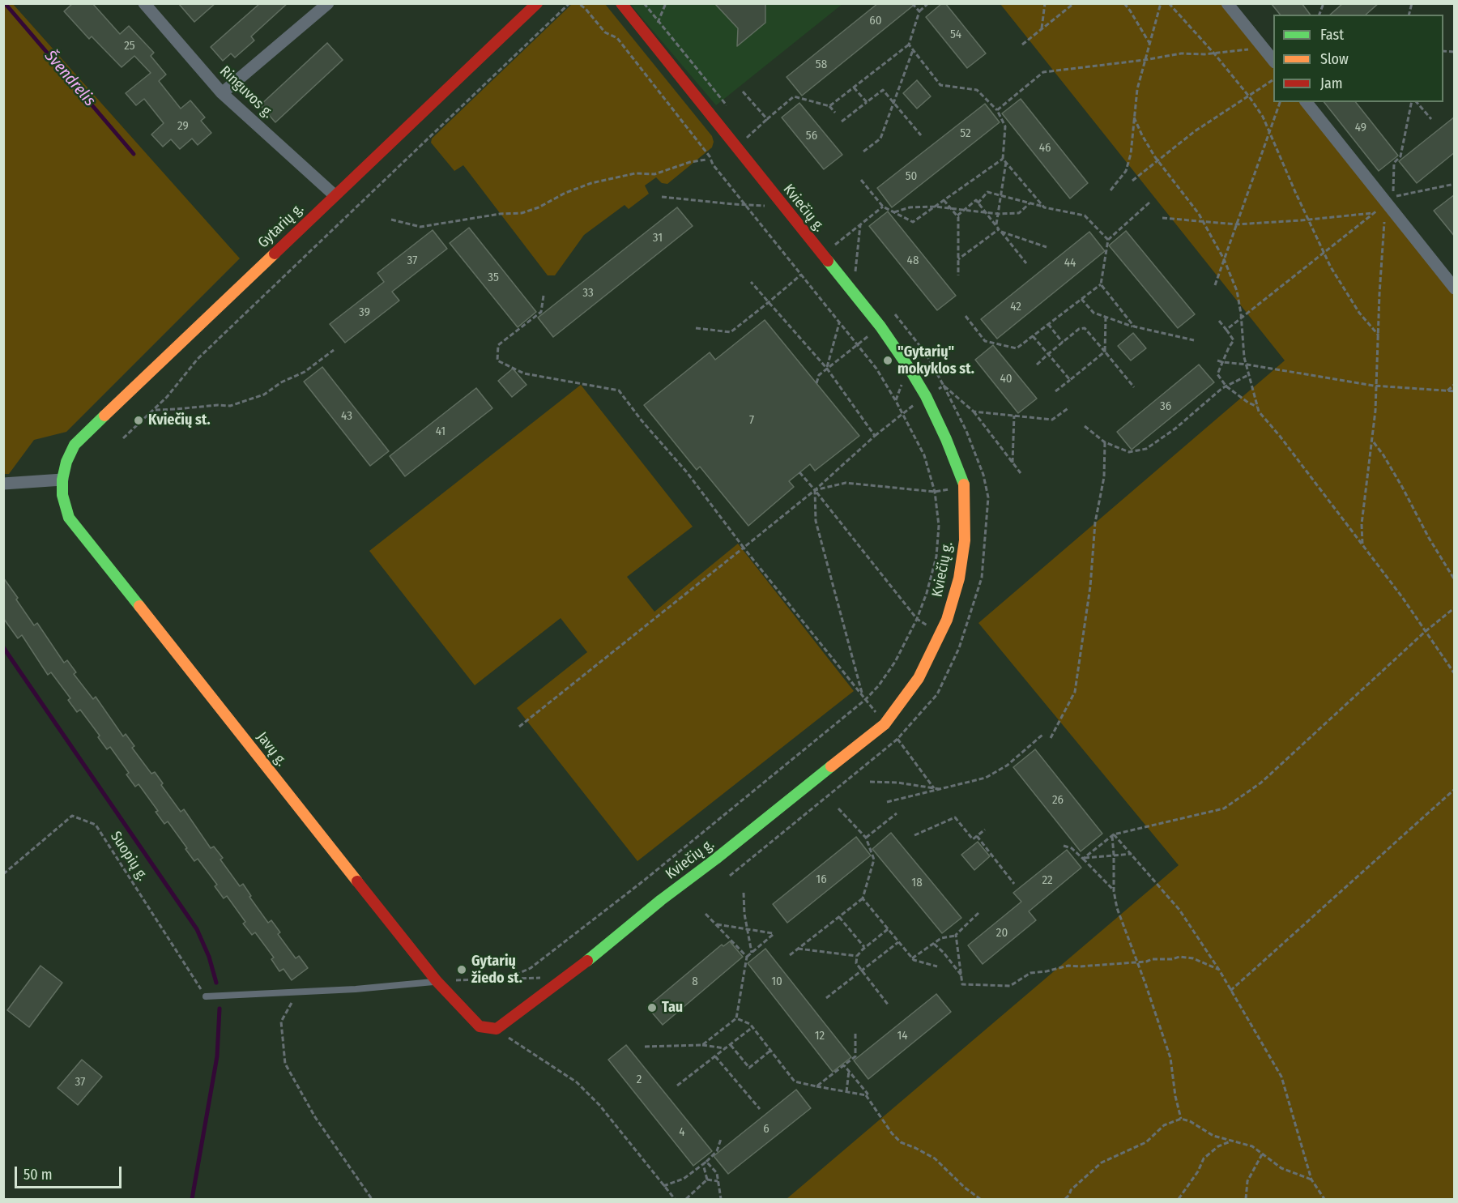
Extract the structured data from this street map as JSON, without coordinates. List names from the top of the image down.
{
  "streets": {
    "street": [
      "Ringuvos g.",
      "Kviečių g.",
      "Gytarių g.",
      "Javų g."
    ],
    "path": ["Suopių g."]
  },
  "crossings": [
    ["Ringuvos g.", "Gytarių g."],
    ["Kviečių g.", "Javų g."],
    ["Gytarių g.", "Javų g."]
  ],
  "water": ["Švendrelis"],
  "places": [
    "\"Gytarių\" mokyklos st.",
    "Kviečių st.",
    "Gytarių žiedo st.",
    "Tau"
  ],
  "house_numbers": [
    "60",
    "54",
    "25",
    "58",
    "29",
    "49",
    "52",
    "56",
    "46",
    "50",
    "31",
    "37",
    "48",
    "44",
    "35",
    "33",
    "42",
    "39",
    "40",
    "36",
    "43",
    "7",
    "41",
    "26",
    "16",
    "22",
    "18",
    "20",
    "8",
    "10",
    "12",
    "14",
    "2",
    "37",
    "6",
    "4"
  ],
  "legend": ["Fast", "Slow", "Jam"],
  "scale_bar": "50 m"
}
